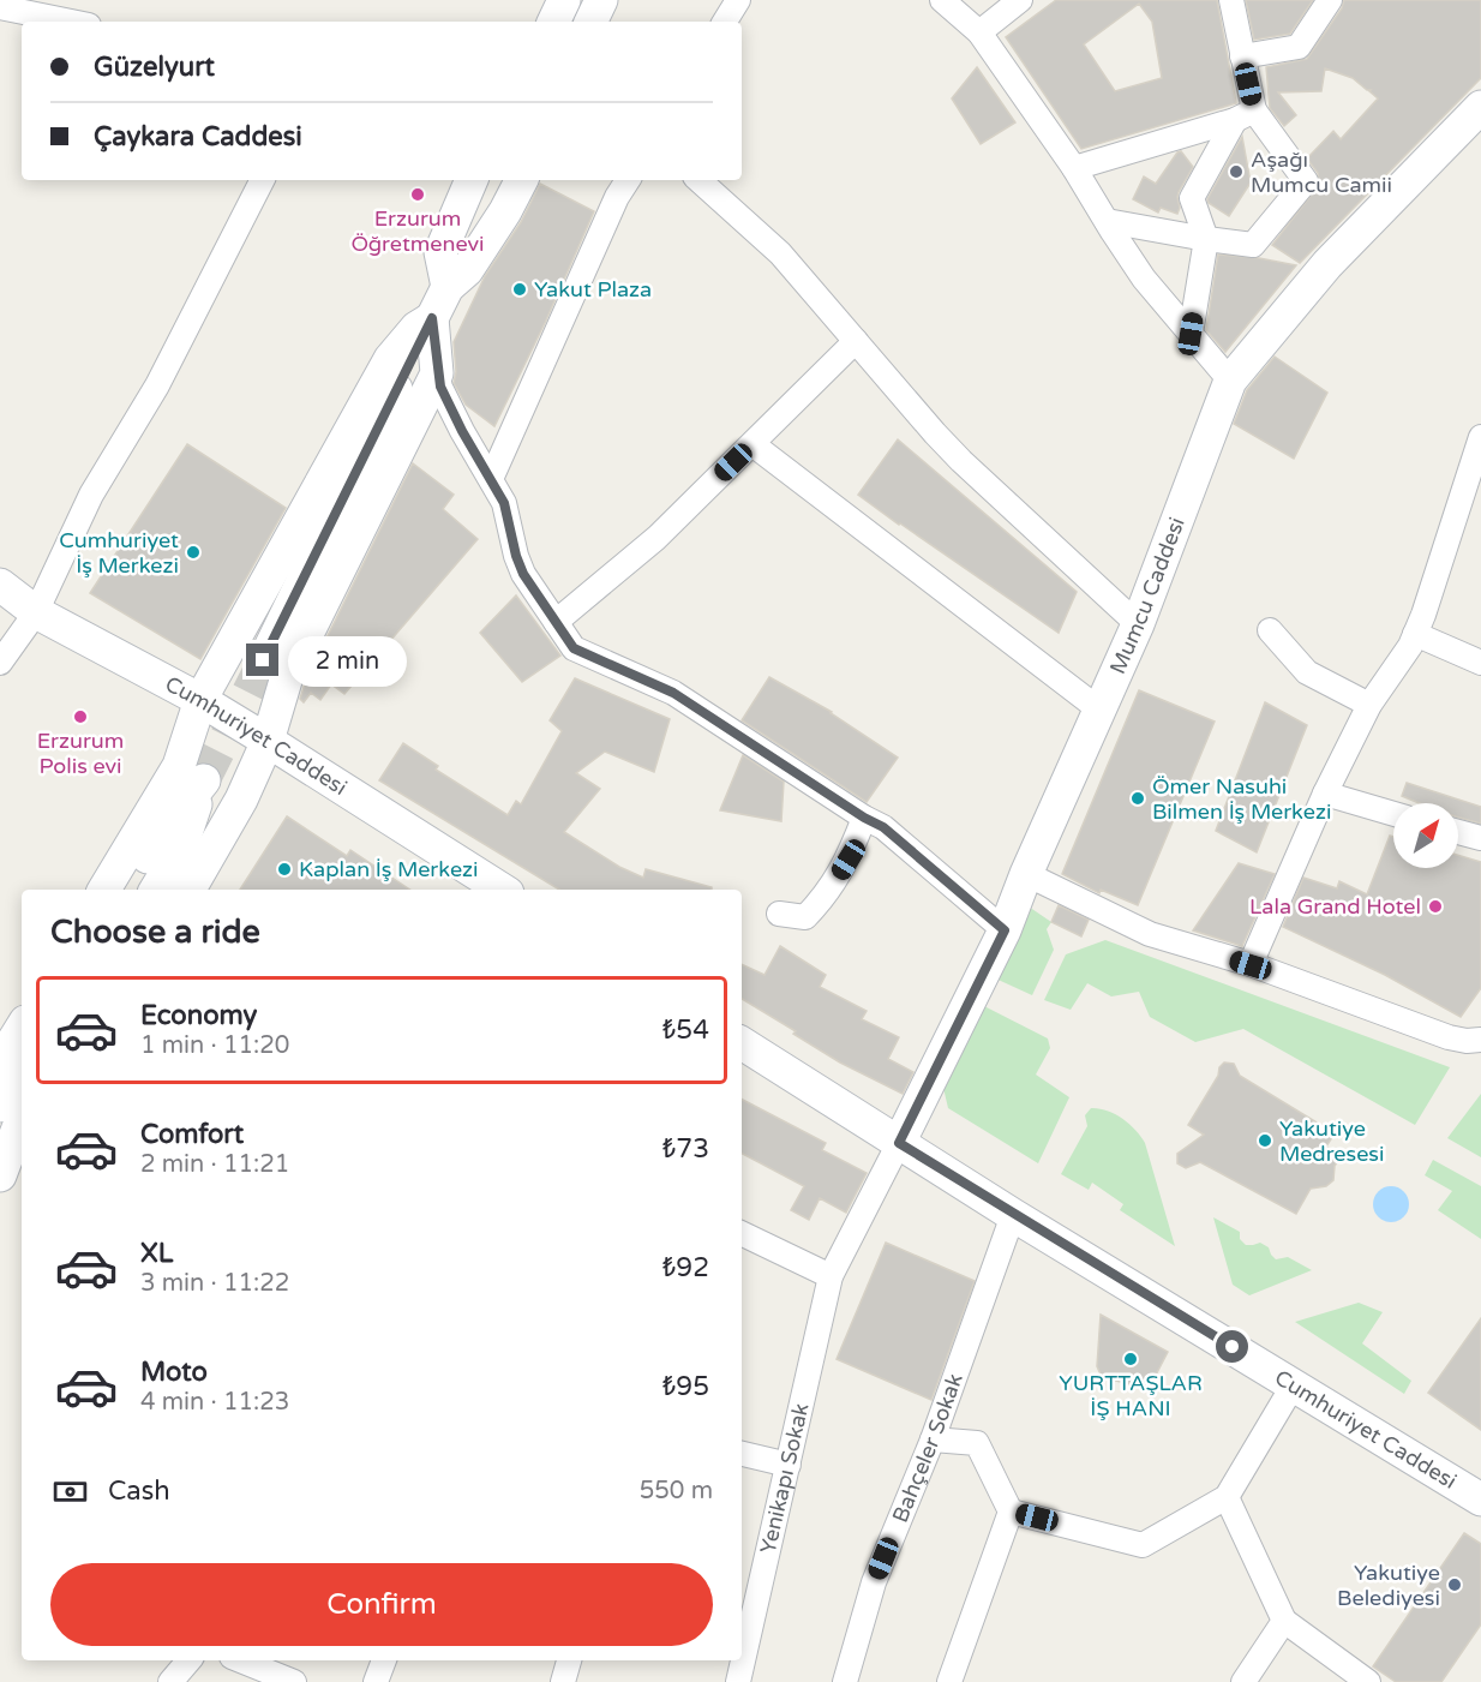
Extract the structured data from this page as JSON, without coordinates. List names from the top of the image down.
{
  "streets": {
    "main road": ["Mumcu Caddesi", "Cumhuriyet Caddesi"],
    "street": ["Bahçeler Sokak", "Yenikapı Sokak"]
  },
  "crossings": [
    ["Mumcu Caddesi", "Cumhuriyet Caddesi"],
    ["Mumcu Caddesi", "Yenikapı Sokak"],
    ["Cumhuriyet Caddesi", "Bahçeler Sokak"],
    ["Cumhuriyet Caddesi", "Yenikapı Sokak"]
  ],
  "places": [
    "Aşağı Mumcu Camii",
    "Erzurum Öğretmenevi",
    "Yakut Plaza",
    "Cumhuriyet İş Merkezi",
    "Erzurum Polis evi",
    "Ömer Nasuhi Bilmen İş Merkezi",
    "Kaplan İş Merkezi",
    "Lala Grand Hotel",
    "Yakutiye Medresesi",
    "YURTTAŞLAR İŞ HANI",
    "Yakutiye Belediyesi"
  ],
  "north": "top right",
  "page": {
    "banner": ["Güzelyurt", "Çaykara Caddesi"],
    "bubble": "2 min",
    "heading": "Choose a ride",
    "list": [
      {
        "name": "Economy",
        "note": "1 min · 11:20",
        "value": "₺54"
      },
      {
        "name": "Comfort",
        "note": "2 min · 11:21",
        "value": "₺73"
      },
      {
        "name": "XL",
        "note": "3 min · 11:22",
        "value": "₺92"
      },
      {
        "name": "Moto",
        "note": "4 min · 11:23",
        "value": "₺95"
      }
    ],
    "pay": ["Cash", "550 m"],
    "buttons": "Confirm"
  }
}
